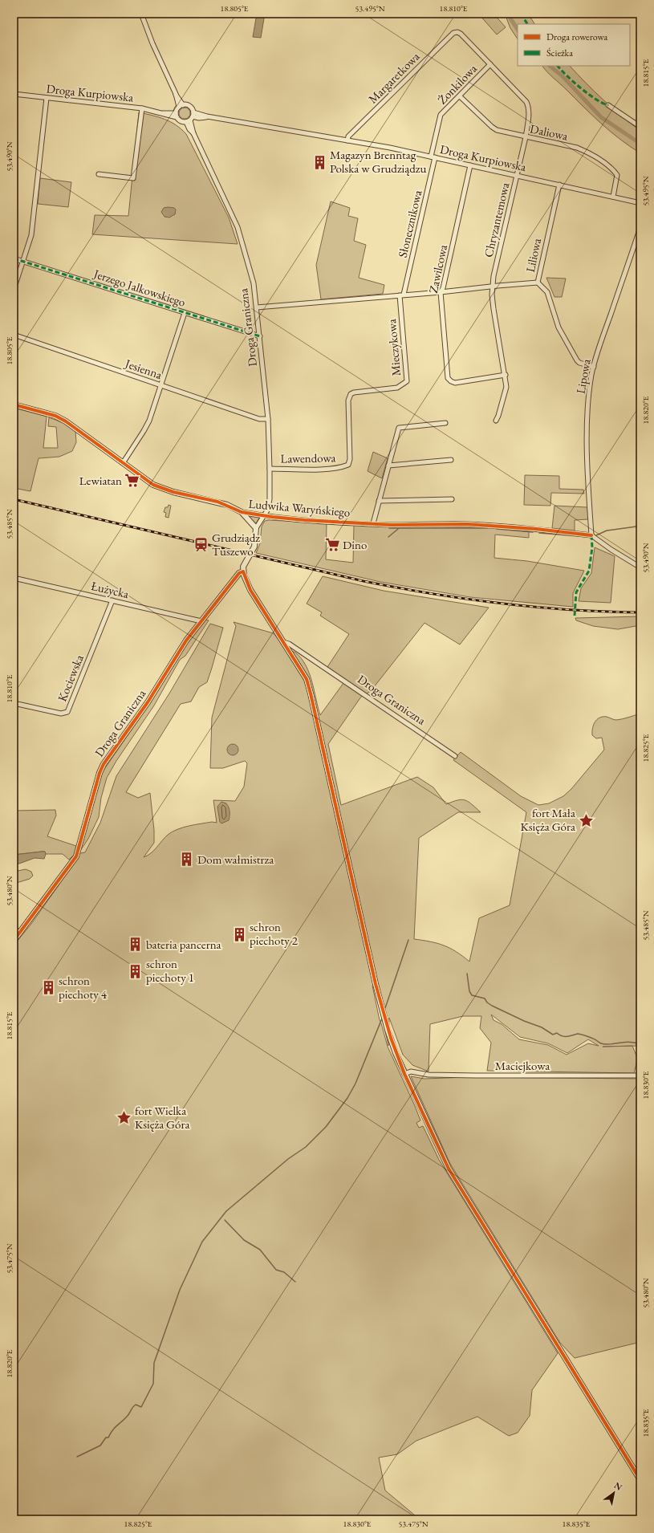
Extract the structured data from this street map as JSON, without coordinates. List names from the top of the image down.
{
  "streets": {
    "street": [
      "Margaretkowa",
      "Żonkilowa",
      "Droga Kurpiowska",
      "Daliowa",
      "Chryzantemowa",
      "Słonecznikowa",
      "Liliowa",
      "Zawilcowa",
      "Jerzego Jalkowskiego",
      "Droga Graniczna",
      "Mieczykowa",
      "Jesienna",
      "Lipowa",
      "Lawendowa",
      "Ludwika Waryńskiego",
      "Łużycka",
      "Kociewska",
      "Maciejkowa"
    ]
  },
  "crossings": [
    ["Margaretkowa", "Droga Kurpiowska"],
    ["Margaretkowa", "Chryzantemowa"],
    ["Żonkilowa", "Droga Kurpiowska"],
    ["Żonkilowa", "Daliowa"],
    ["Żonkilowa", "Chryzantemowa"],
    ["Żonkilowa", "Słonecznikowa"],
    ["Droga Kurpiowska", "Daliowa"],
    ["Droga Kurpiowska", "Chryzantemowa"],
    ["Droga Kurpiowska", "Słonecznikowa"],
    ["Droga Kurpiowska", "Liliowa"],
    ["Droga Kurpiowska", "Zawilcowa"],
    ["Droga Kurpiowska", "Droga Graniczna"],
    ["Daliowa", "Chryzantemowa"],
    ["Chryzantemowa", "Zawilcowa"],
    ["Słonecznikowa", "Mieczykowa"],
    ["Liliowa", "Lipowa"],
    ["Jerzego Jalkowskiego", "Droga Graniczna"],
    ["Droga Graniczna", "Jesienna"],
    ["Droga Graniczna", "Lawendowa"],
    ["Droga Graniczna", "Ludwika Waryńskiego"],
    ["Droga Graniczna", "Łużycka"],
    ["Mieczykowa", "Lawendowa"],
    ["Lipowa", "Ludwika Waryńskiego"],
    ["Łużycka", "Kociewska"]
  ],
  "places": {
    "building": [
      "Magazyn Brenntag Polska w Grudziądzu",
      "Dom wałmistrza",
      "schron piechoty 2",
      "bateria pancerna",
      "schron piechoty 1",
      "schron piechoty 4"
    ],
    "supermarket": ["Lewiatan", "Dino"],
    "station": ["Grudziądz Tuszewo"],
    "place": ["fort Mała Księża Góra", "fort Wielka Księża Góra"]
  },
  "legend": ["Droga rowerowa", "Ścieżka"],
  "north": "top right",
  "coordinates": [
    "18.805°E",
    "53.495°N",
    "18.810°E",
    "18.815°E",
    "53.490°N",
    "18.820°E",
    "53.485°N",
    "18.825°E",
    "53.480°N",
    "18.830°E",
    "53.475°N",
    "18.835°E"
  ]
}
